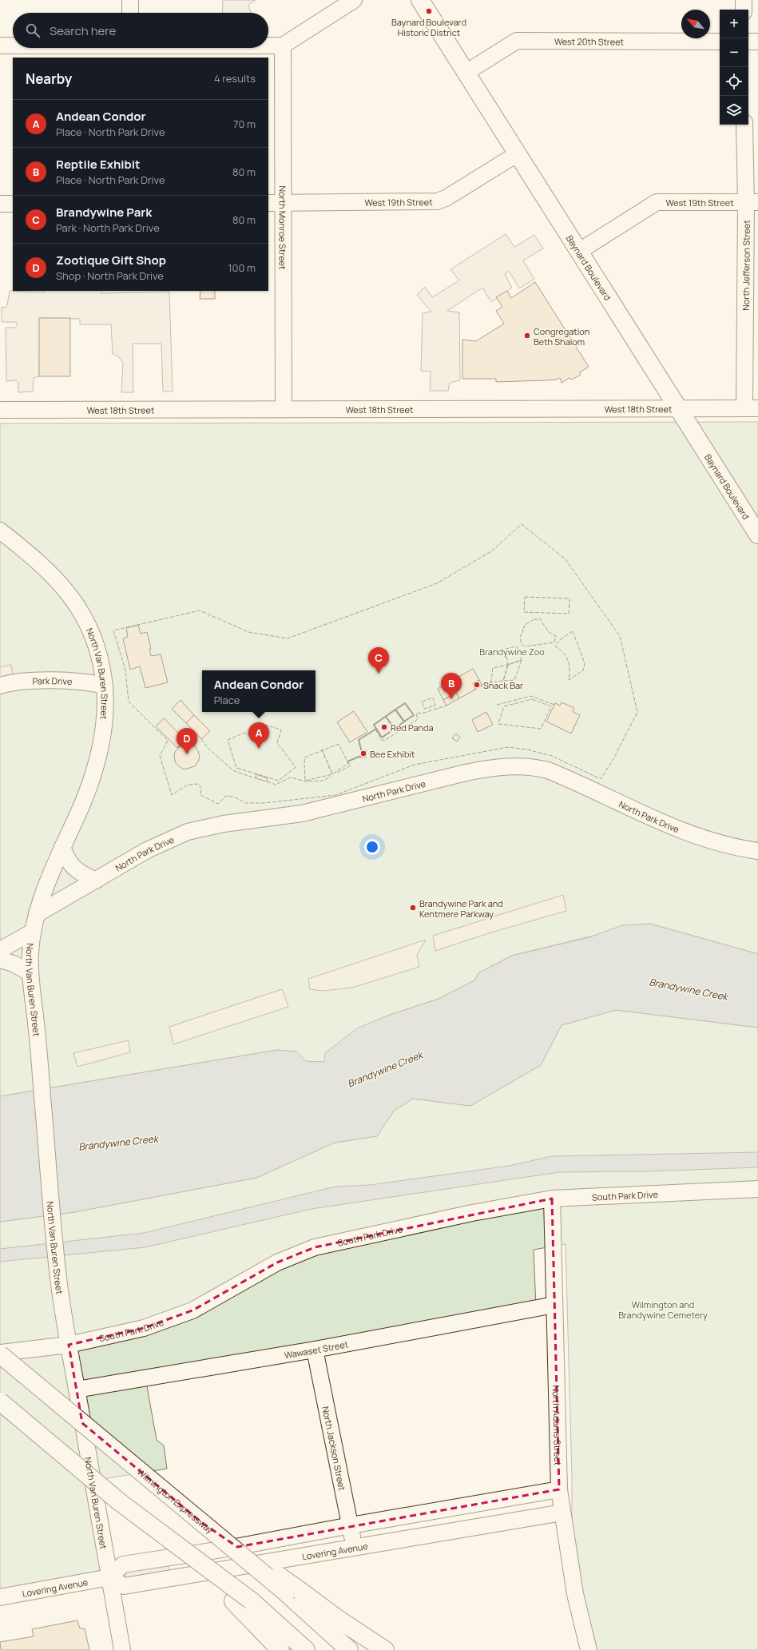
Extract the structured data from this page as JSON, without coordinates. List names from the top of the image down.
{
  "streets": {
    "main road": ["Baynard Boulevard", "Wilmington Expressway"],
    "street": [
      "West 20th Street",
      "West 19th Street",
      "North Monroe Street",
      "North Jefferson Street",
      "West 18th Street",
      "North Van Buren Street",
      "Park Drive",
      "North Park Drive",
      "South Park Drive",
      "Wawaset Street",
      "North Adams Street",
      "North Jackson Street",
      "Lovering Avenue"
    ]
  },
  "crossings": [
    ["West 20th Street", "Baynard Boulevard"],
    ["West 19th Street", "North Monroe Street"],
    ["West 19th Street", "North Jefferson Street"],
    ["West 19th Street", "Baynard Boulevard"],
    ["North Monroe Street", "West 18th Street"],
    ["North Jefferson Street", "West 18th Street"],
    ["Baynard Boulevard", "West 18th Street"],
    ["North Van Buren Street", "Park Drive"],
    ["North Van Buren Street", "North Park Drive"],
    ["North Van Buren Street", "South Park Drive"],
    ["North Van Buren Street", "Wawaset Street"],
    ["North Van Buren Street", "Lovering Avenue"],
    ["South Park Drive", "North Adams Street"],
    ["South Park Drive", "Wilmington Expressway"],
    ["Wawaset Street", "North Adams Street"],
    ["Wawaset Street", "North Jackson Street"],
    ["North Adams Street", "Lovering Avenue"],
    ["North Jackson Street", "Lovering Avenue"]
  ],
  "water": ["Brandywine Creek"],
  "parks": ["Brandywine Zoo", "Wilmington and Brandywine Cemetery"],
  "places": [
    "Baynard Boulevard Historic District",
    "Congregation Beth Shalom",
    "Snack Bar",
    "Red Panda",
    "Bee Exhibit",
    "Brandywine Park and Kentmere Parkway"
  ],
  "north": "top left",
  "page": {
    "map_buttons": ["+", "−"],
    "search": "Search here",
    "heading": ["Nearby", "4 results"],
    "list": [
      {
        "mark": "A",
        "name": "Andean Condor",
        "note": "Place · North Park Drive",
        "value": "70 m"
      },
      {
        "mark": "B",
        "name": "Reptile Exhibit",
        "note": "Place · North Park Drive",
        "value": "80 m"
      },
      {
        "mark": "C",
        "name": "Brandywine Park",
        "note": "Park · North Park Drive",
        "value": "80 m"
      },
      {
        "mark": "D",
        "name": "Zootique Gift Shop",
        "note": "Shop · North Park Drive",
        "value": "100 m"
      }
    ],
    "pins": [
      "C",
      "B",
      "A",
      "D"
    ],
    "popup": ["Andean Condor", "Place"]
  }
}
